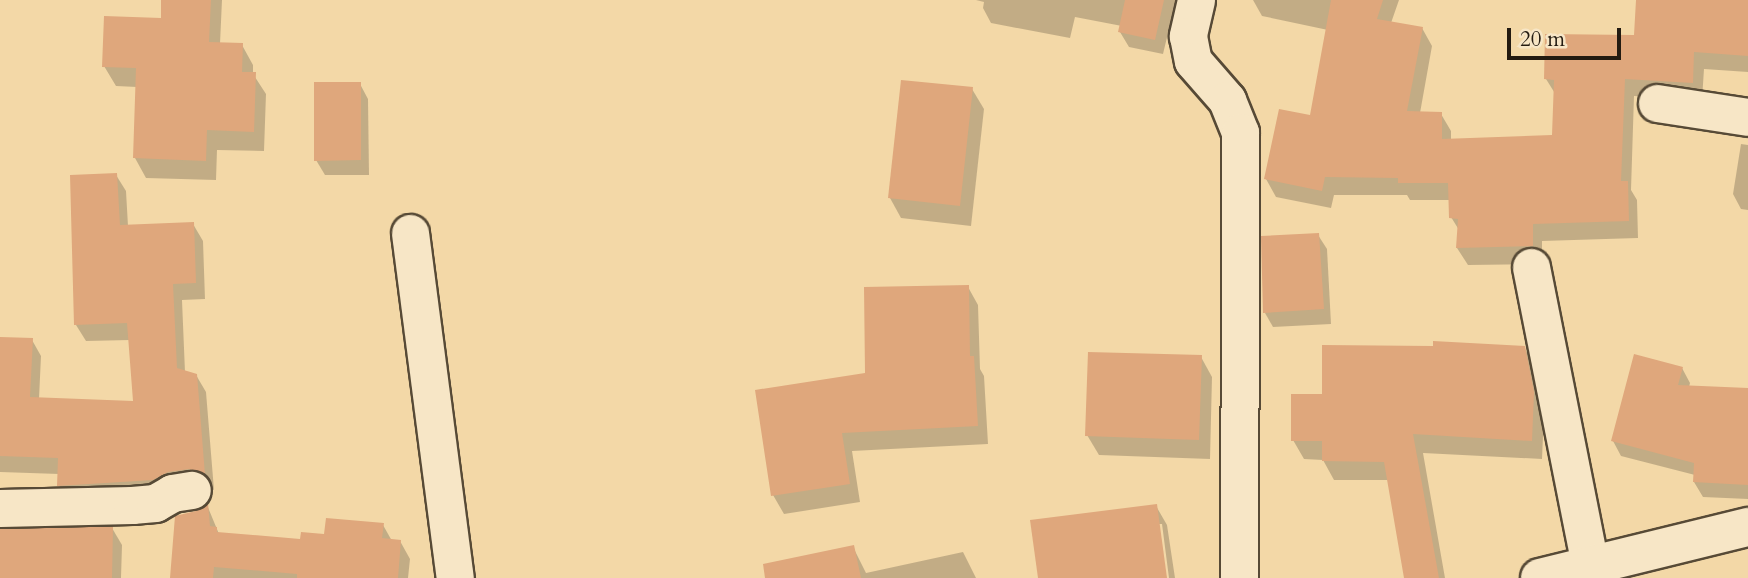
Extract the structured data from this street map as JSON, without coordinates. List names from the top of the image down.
{
  "scale_bar": "20 m"
}
